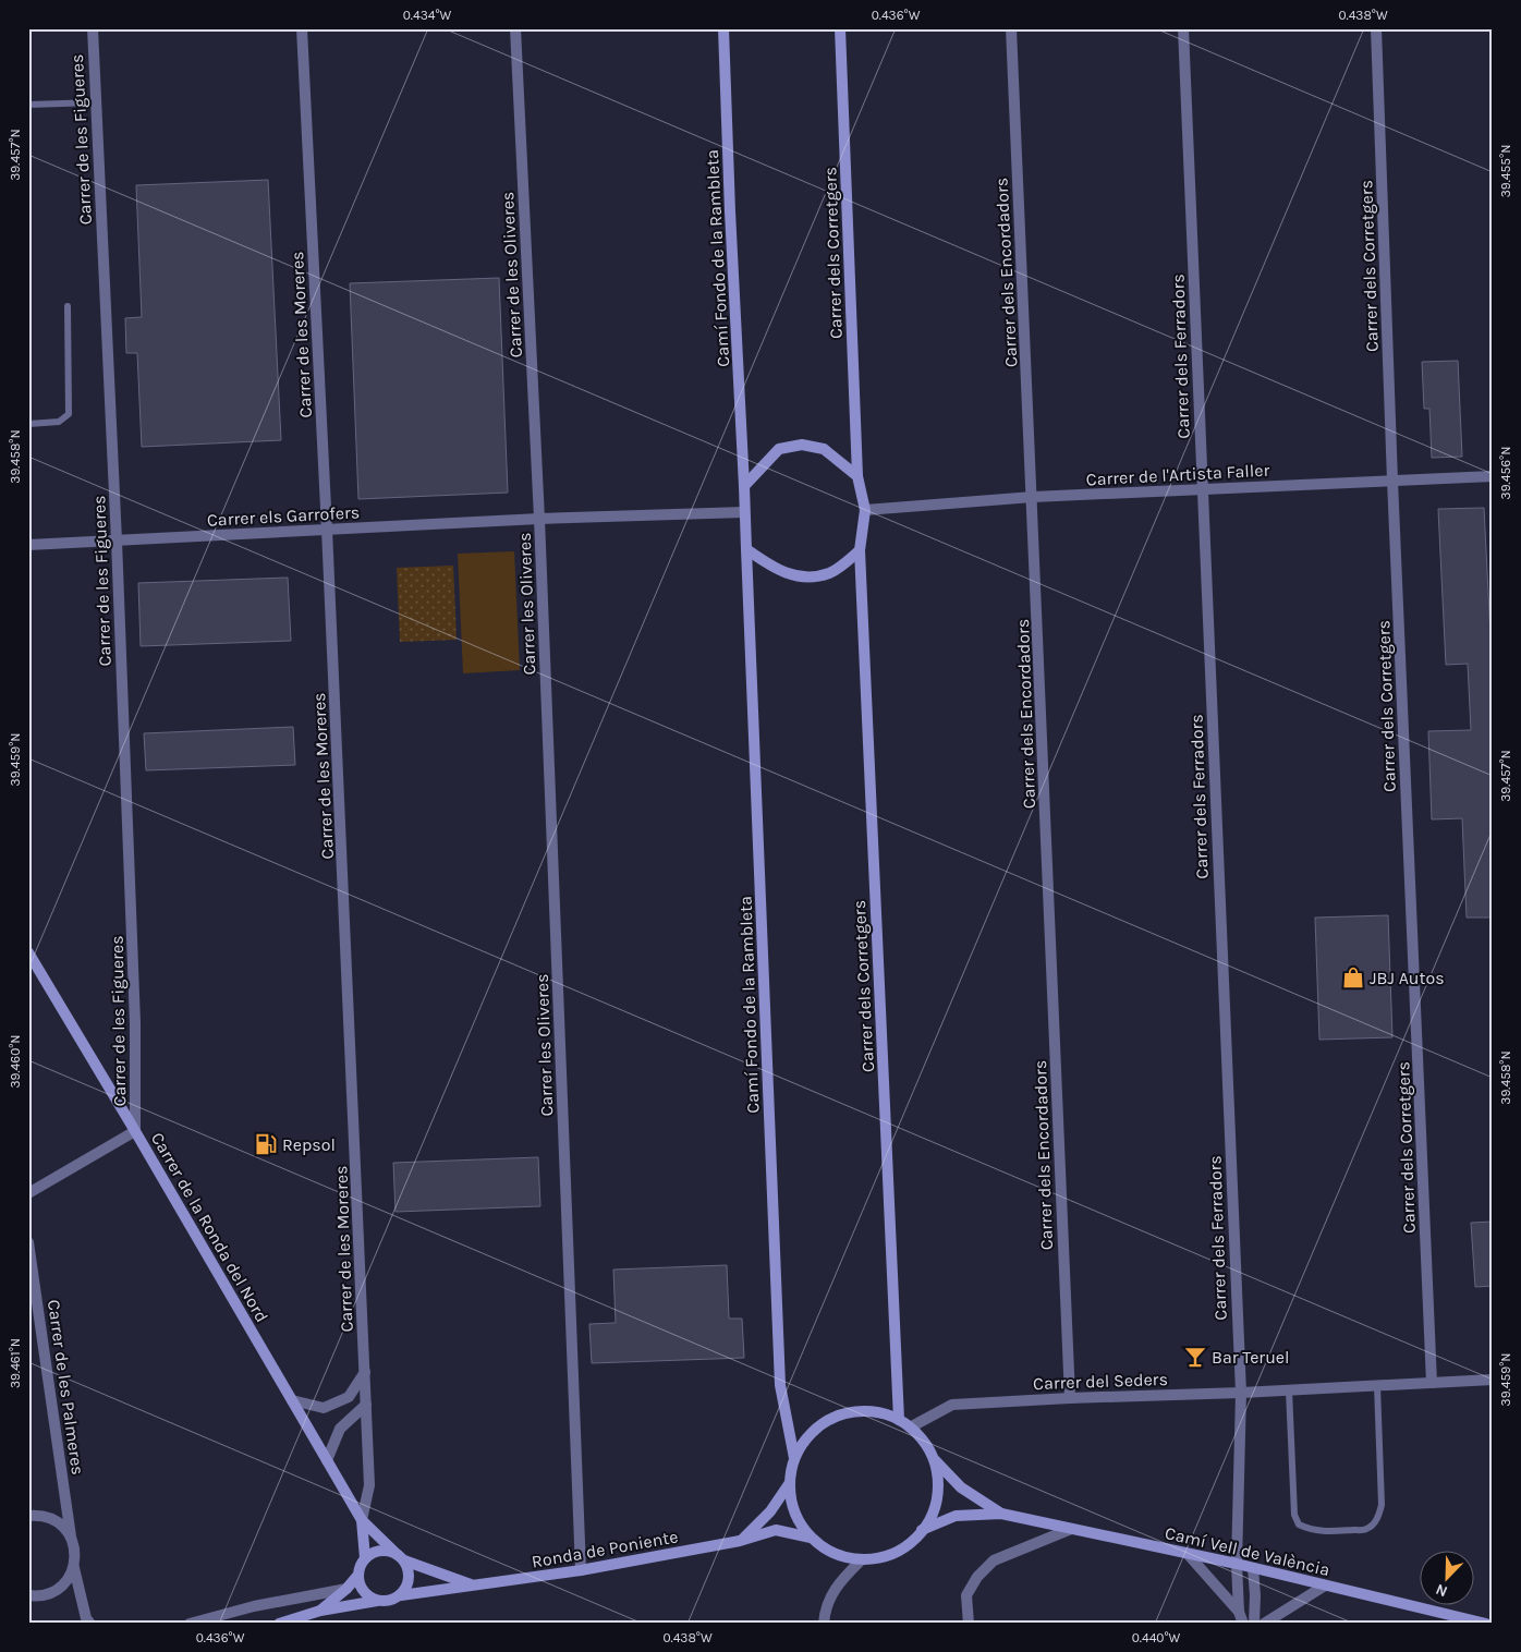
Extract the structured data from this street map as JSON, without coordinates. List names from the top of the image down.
{
  "streets": {
    "street": [
      "Carrer de les Figueres",
      "Carrer dels Corretgers",
      "Camí Fondo de la Rambleta",
      "Carrer dels Encordadors",
      "Carrer de les Oliveres",
      "Carrer de les Moreres",
      "Carrer dels Ferradors",
      "Carrer de l'Artista Faller",
      "Carrer els Garrofers",
      "Carrer les Oliveres",
      "Carrer de la Ronda del Nord",
      "Carrer del Seders",
      "Carrer de les Palmeres",
      "Ronda de Poniente",
      "Camí Vell de València"
    ]
  },
  "crossings": [
    ["Carrer de les Figueres", "Carrer els Garrofers"],
    ["Carrer de les Figueres", "Carrer de la Ronda del Nord"],
    ["Carrer dels Corretgers", "Camí Fondo de la Rambleta"],
    ["Carrer dels Corretgers", "Carrer de l'Artista Faller"],
    ["Carrer dels Corretgers", "Carrer els Garrofers"],
    ["Carrer dels Corretgers", "Carrer del Seders"],
    ["Carrer dels Corretgers", "Ronda de Poniente"],
    ["Carrer dels Corretgers", "Camí Vell de València"],
    ["Camí Fondo de la Rambleta", "Carrer de l'Artista Faller"],
    ["Camí Fondo de la Rambleta", "Carrer els Garrofers"],
    ["Camí Fondo de la Rambleta", "Carrer del Seders"],
    ["Camí Fondo de la Rambleta", "Ronda de Poniente"],
    ["Camí Fondo de la Rambleta", "Camí Vell de València"],
    ["Carrer dels Encordadors", "Carrer de l'Artista Faller"],
    ["Carrer dels Encordadors", "Carrer del Seders"],
    ["Carrer de les Oliveres", "Carrer els Garrofers"],
    ["Carrer de les Oliveres", "Carrer les Oliveres"],
    ["Carrer de les Moreres", "Carrer els Garrofers"],
    ["Carrer de les Moreres", "Carrer de la Ronda del Nord"],
    ["Carrer dels Ferradors", "Carrer de l'Artista Faller"],
    ["Carrer dels Ferradors", "Carrer del Seders"],
    ["Carrer dels Ferradors", "Camí Vell de València"],
    ["Carrer de l'Artista Faller", "Carrer els Garrofers"],
    ["Carrer els Garrofers", "Carrer les Oliveres"],
    ["Carrer les Oliveres", "Ronda de Poniente"],
    ["Carrer de la Ronda del Nord", "Ronda de Poniente"],
    ["Carrer del Seders", "Ronda de Poniente"],
    ["Carrer del Seders", "Camí Vell de València"],
    ["Ronda de Poniente", "Camí Vell de València"]
  ],
  "places": {
    "shop": ["JBJ Autos"],
    "fuel station": ["Repsol"],
    "bar": ["Bar Teruel"]
  },
  "north": "bottom left",
  "coordinates": [
    "0.434°W",
    "0.436°W",
    "0.438°W",
    "39.457°N",
    "39.455°N",
    "39.458°N",
    "39.456°N",
    "39.459°N",
    "39.460°N",
    "39.461°N",
    "0.440°W"
  ]
}
